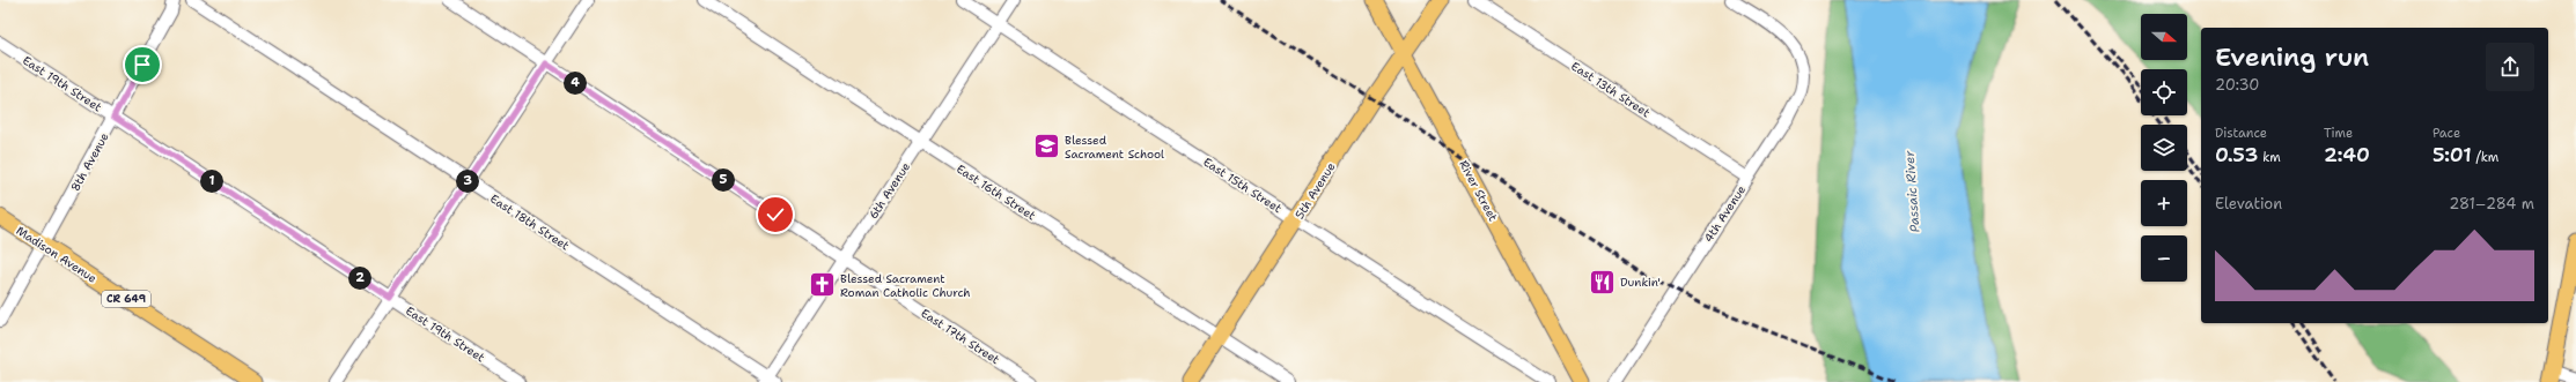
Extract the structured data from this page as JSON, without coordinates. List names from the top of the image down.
{
  "streets": {
    "main road": [
      "5th Avenue",
      "River Street",
      "Madison Avenue",
      "CR 649"
    ],
    "street": [
      "East 19th Street",
      "East 13th Street",
      "8th Avenue",
      "East 15th Street",
      "6th Avenue",
      "East 16th Street",
      "4th Avenue",
      "East 18th Street",
      "East 17th Street"
    ]
  },
  "crossings": [
    ["East 19th Street", "8th Avenue"],
    ["East 13th Street", "4th Avenue"],
    ["8th Avenue", "Madison Avenue"],
    ["East 15th Street", "6th Avenue"],
    ["East 15th Street", "5th Avenue"],
    ["6th Avenue", "East 16th Street"],
    ["6th Avenue", "East 18th Street"],
    ["6th Avenue", "East 17th Street"],
    ["5th Avenue", "River Street"],
    ["5th Avenue", "East 16th Street"]
  ],
  "water": ["Passaic River"],
  "places": {
    "school or university": ["Blessed Sacrament School"],
    "restaurant": ["Dunkin'"],
    "church": ["Blessed Sacrament Roman Catholic Church"]
  },
  "north": "right",
  "page": {
    "map_buttons": ["+", "−"],
    "heading": ["Evening run", "20:30"],
    "pins": [
      "4",
      "5",
      "1",
      "3",
      "2"
    ],
    "stats": [
      ["Distance", "0.53 km"],
      ["Time", "2:40"],
      ["Pace", "5:01 /km"]
    ],
    "chart": ["Elevation", "281–284 m"]
  }
}
